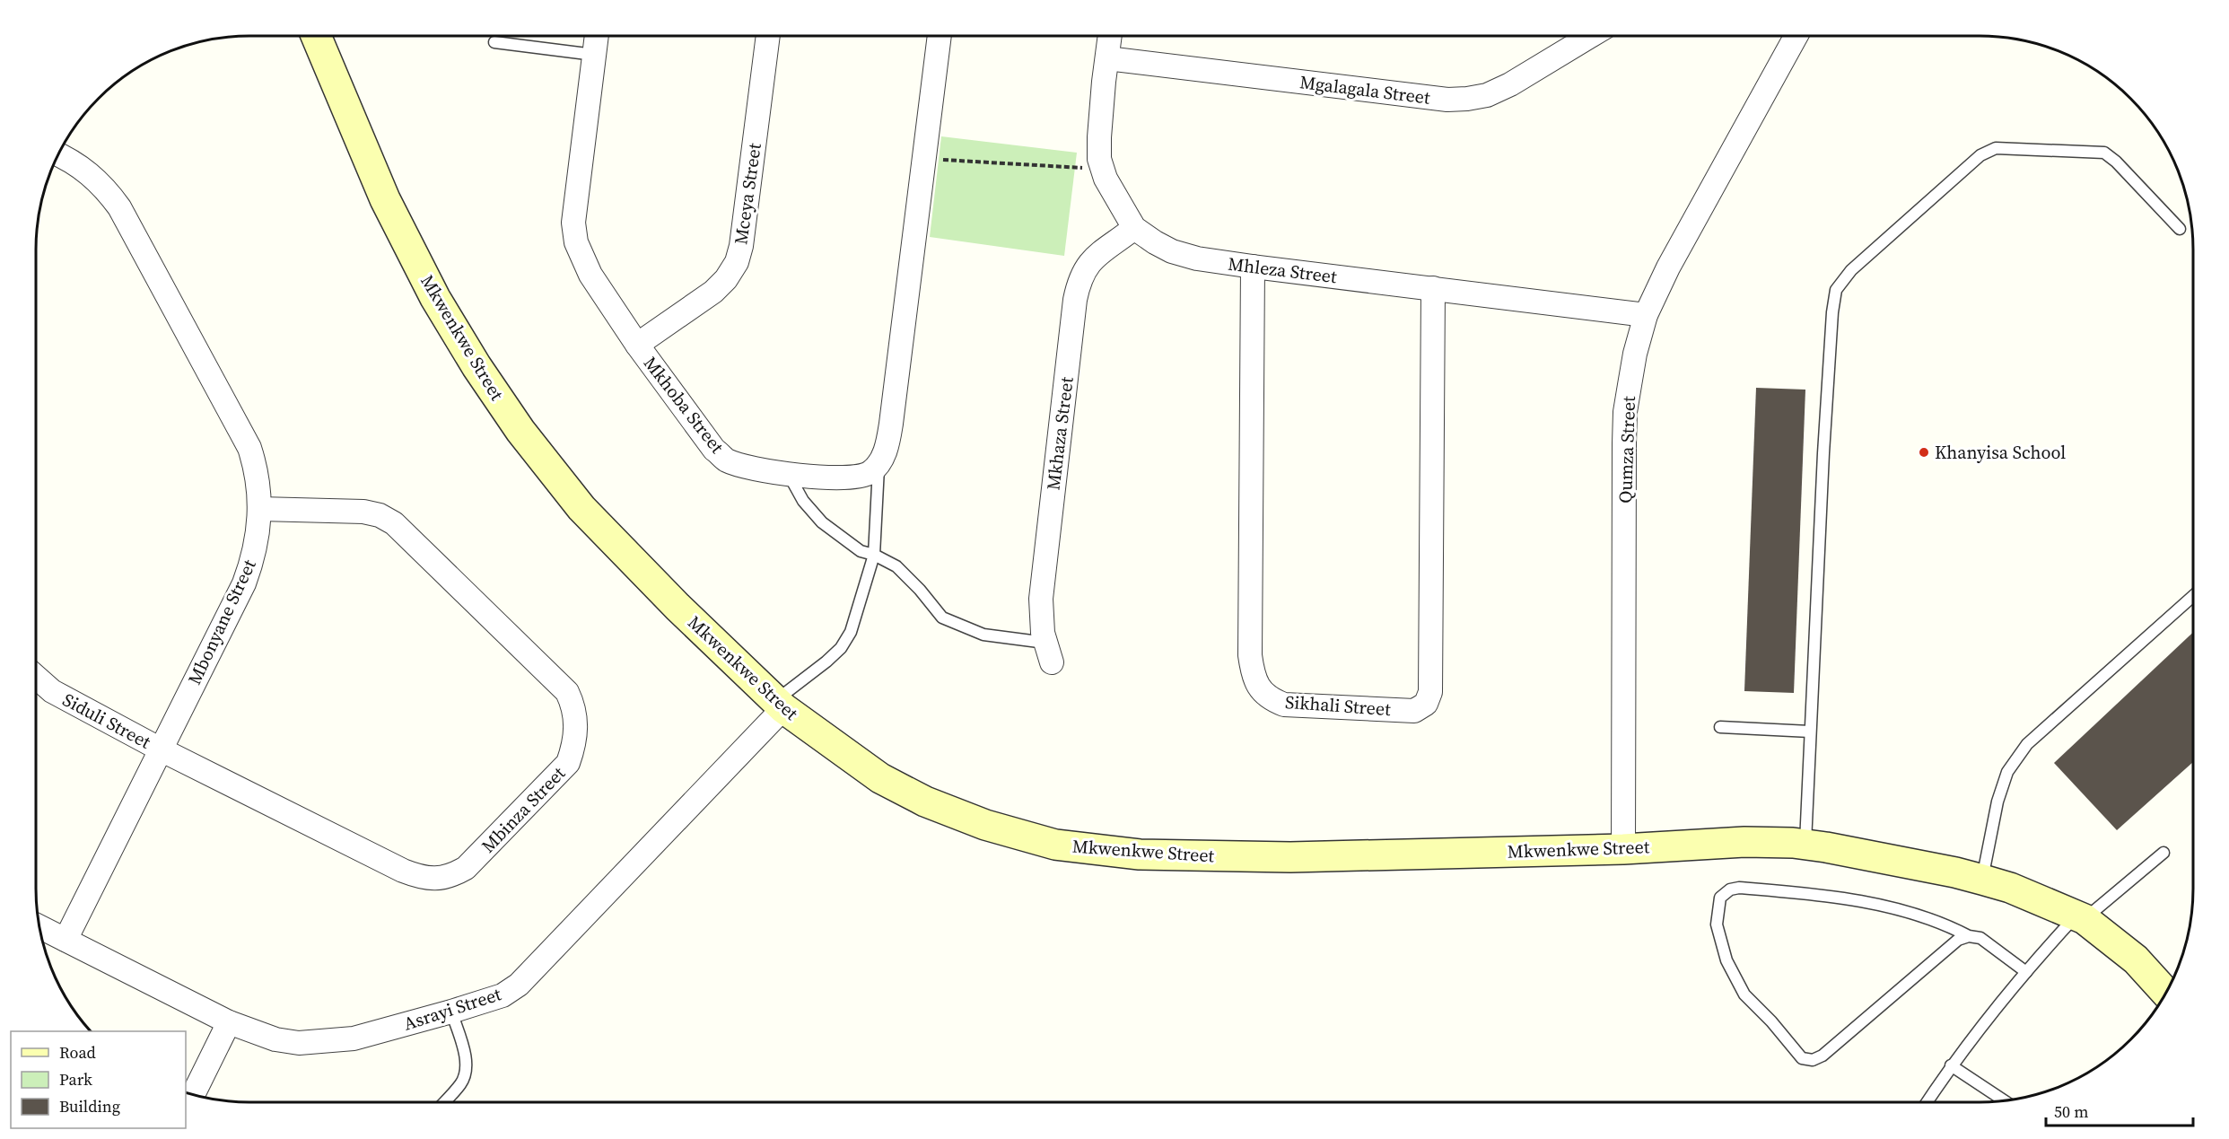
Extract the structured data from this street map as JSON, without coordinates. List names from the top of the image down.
{
  "streets": {
    "street": [
      "Mgalagala Street",
      "Mceya Street",
      "Mhleza Street",
      "Mkwenkwe Street",
      "Mkhoba Street",
      "Mkhaza Street",
      "Qumza Street",
      "Mbonyane Street",
      "Sikhali Street",
      "Siduli Street",
      "Mbinza Street",
      "Asrayi Street"
    ]
  },
  "crossings": [
    ["Mgalagala Street", "Mhleza Street"],
    ["Mceya Street", "Mkhoba Street"],
    ["Mhleza Street", "Mkhaza Street"],
    ["Mhleza Street", "Qumza Street"],
    ["Mhleza Street", "Sikhali Street"],
    ["Mkwenkwe Street", "Qumza Street"],
    ["Mkwenkwe Street", "Asrayi Street"],
    ["Mbonyane Street", "Siduli Street"],
    ["Mbonyane Street", "Mbinza Street"],
    ["Mbonyane Street", "Asrayi Street"],
    ["Siduli Street", "Mbinza Street"]
  ],
  "places": ["Khanyisa School"],
  "legend": ["Road", "Park", "Building"],
  "scale_bar": "50 m"
}
